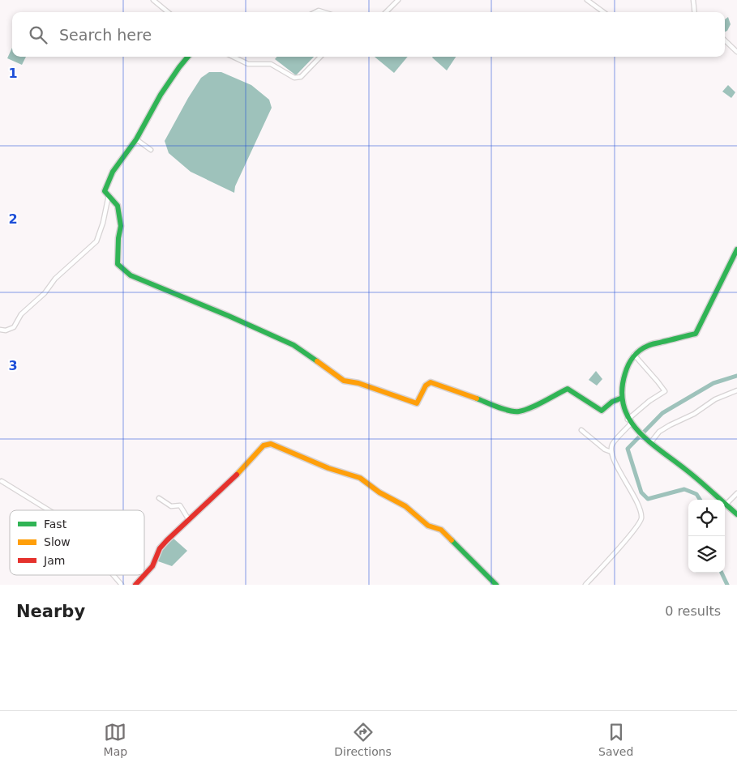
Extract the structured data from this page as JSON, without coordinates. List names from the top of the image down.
{
  "legend": ["Fast", "Slow", "Jam"],
  "page": {
    "search": "Search here",
    "heading": ["Nearby", "0 results"],
    "nav": ["Map", "Directions", "Saved"]
  },
  "grid": {
    "rows": ["1", "2", "3"]
  }
}
